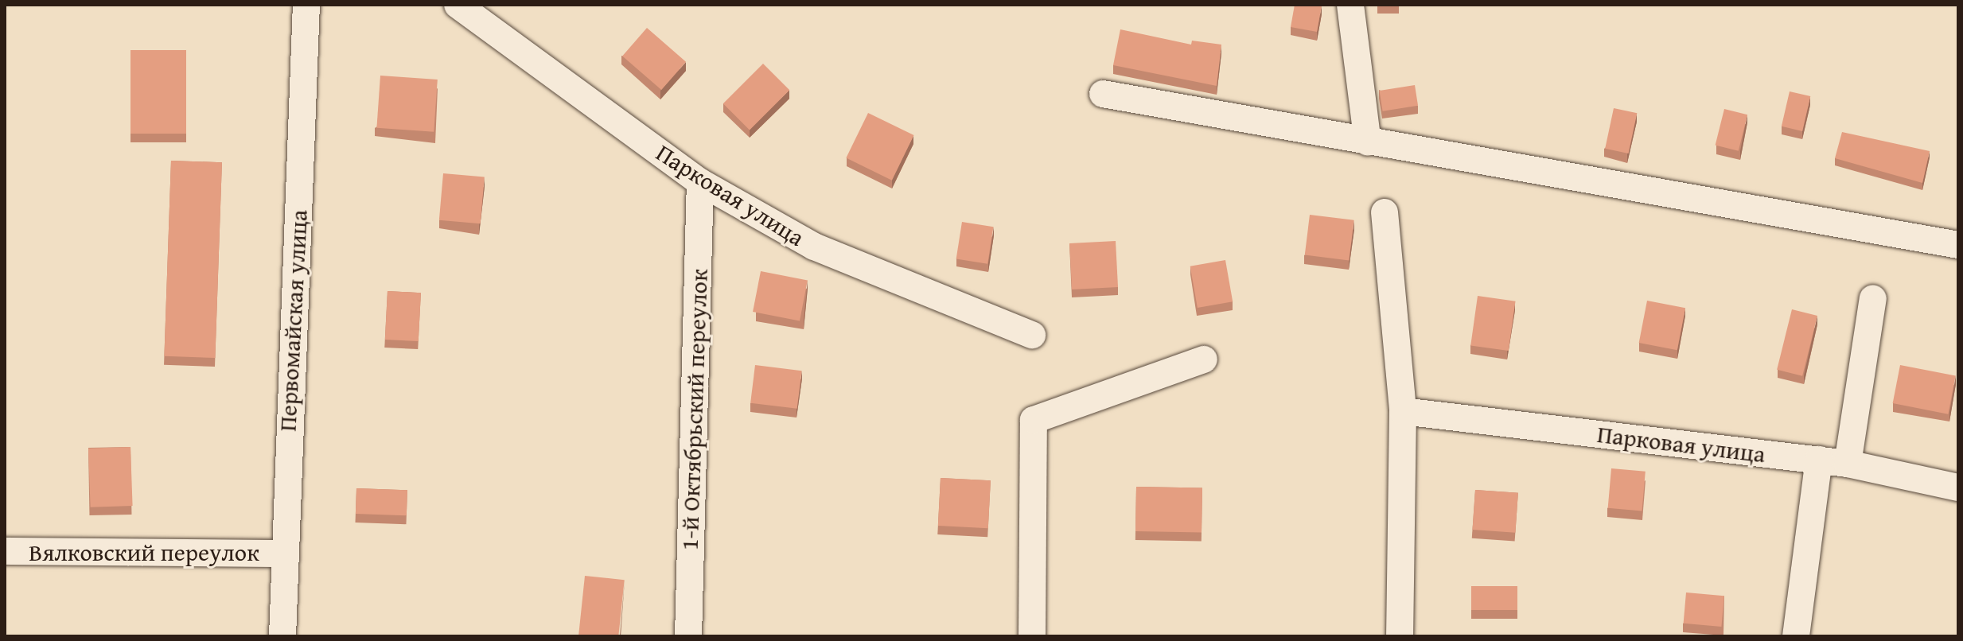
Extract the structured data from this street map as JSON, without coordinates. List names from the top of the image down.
{
  "streets": {
    "street": [
      "Парковая улица",
      "Первомайская улица",
      "1-й Октябрьский переулок",
      "Вялковский переулок"
    ]
  },
  "crossings": [
    ["Парковая улица", "1-й Октябрьский переулок"],
    ["Первомайская улица", "Вялковский переулок"]
  ]
}
